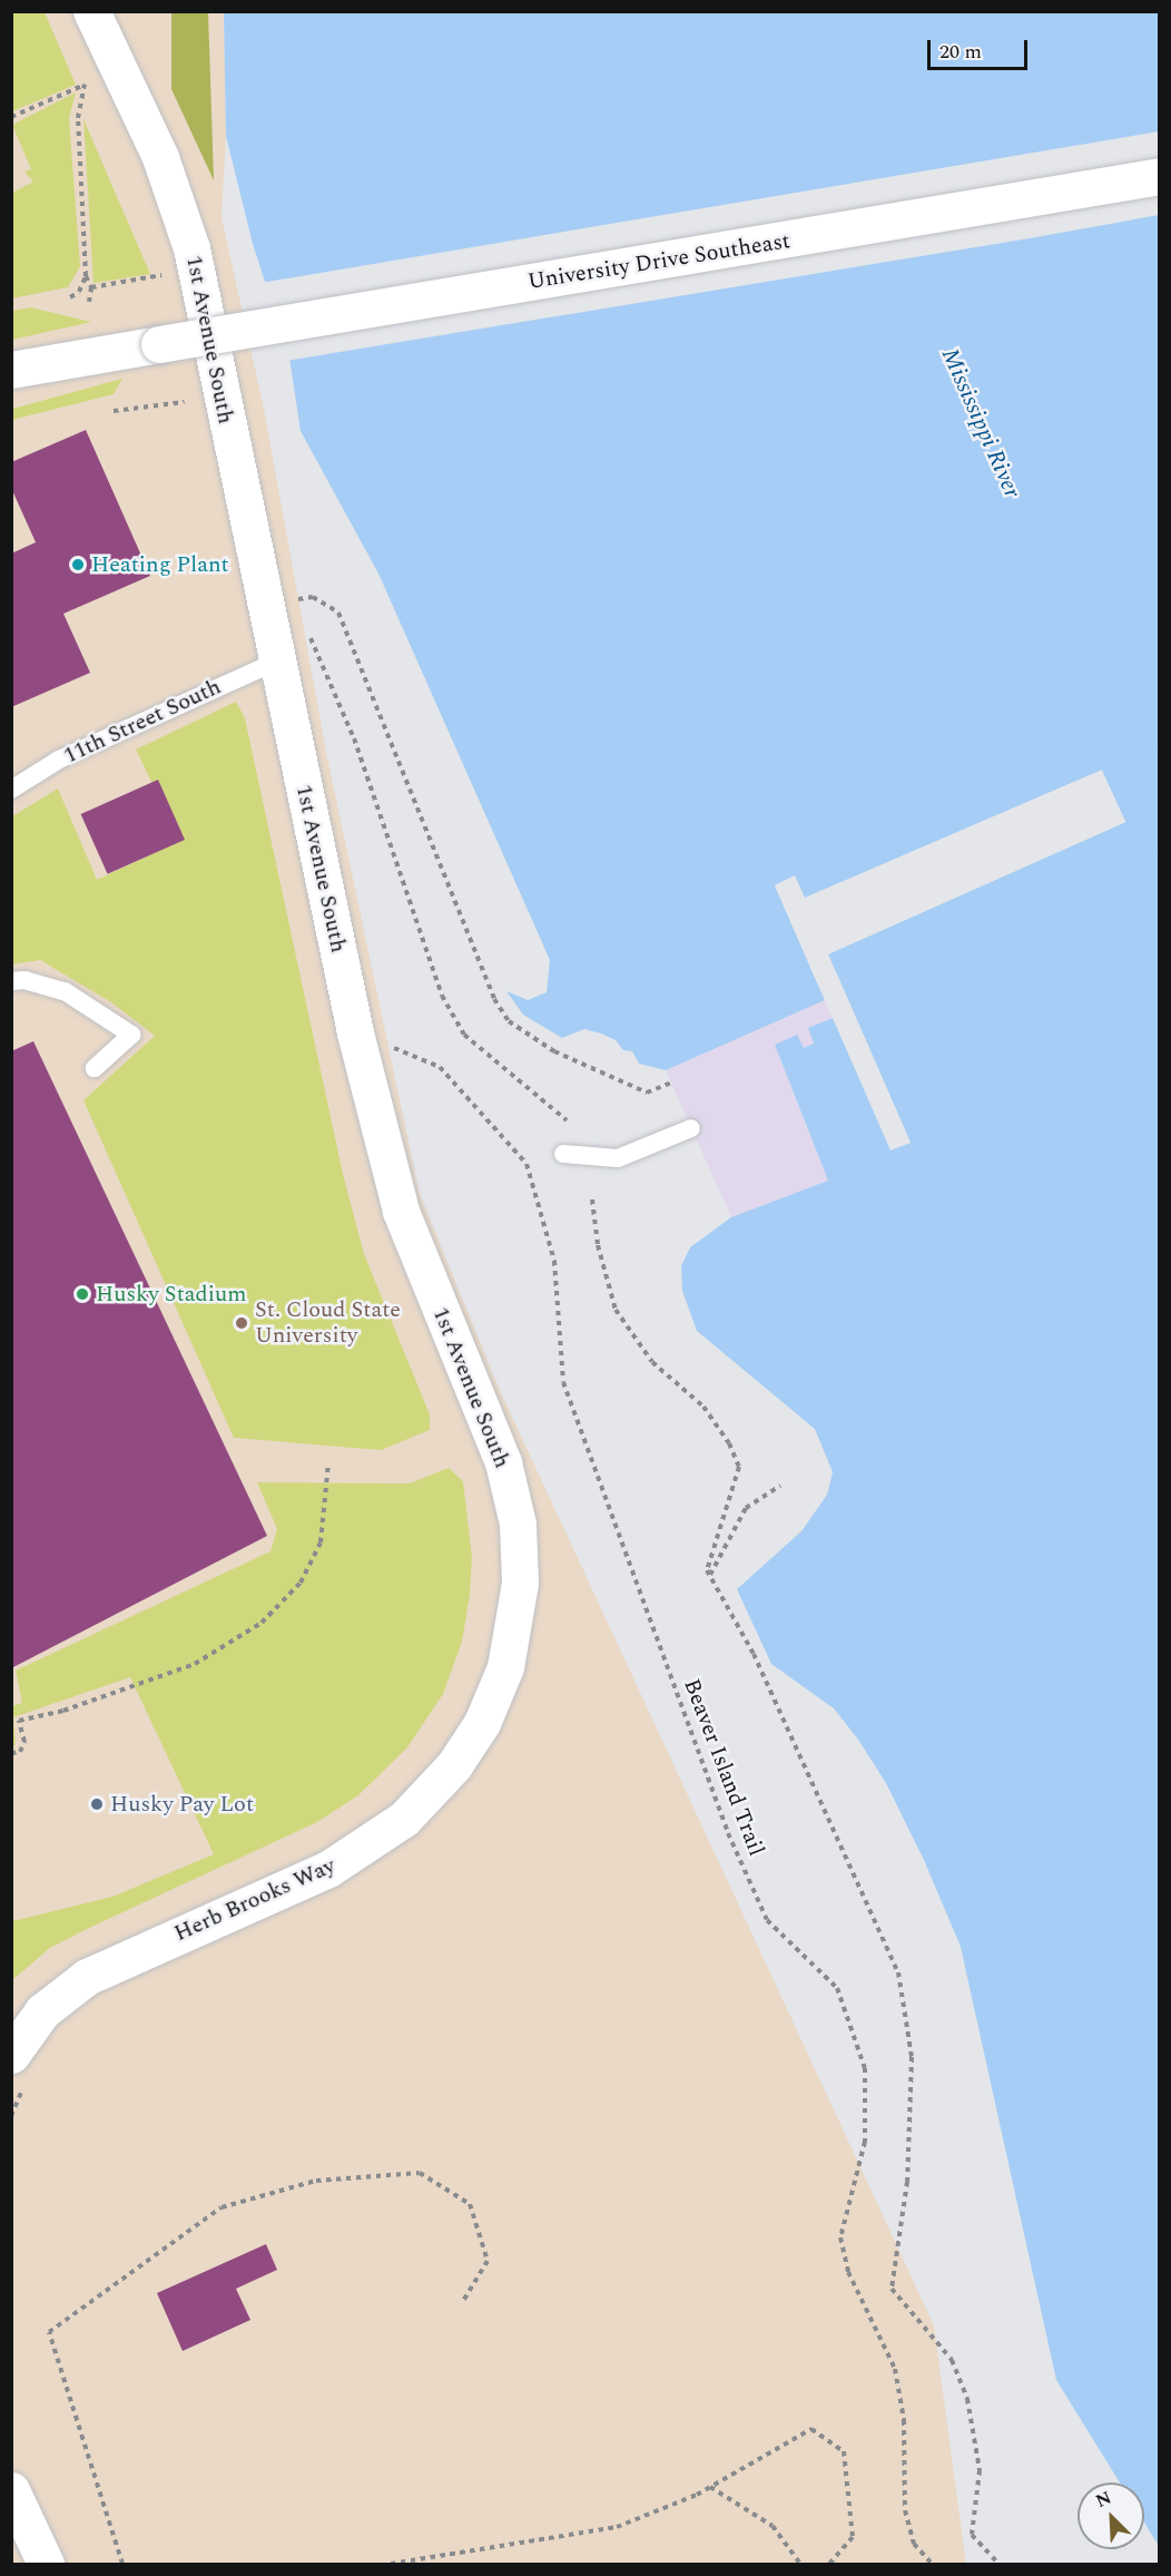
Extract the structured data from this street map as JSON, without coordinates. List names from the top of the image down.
{
  "streets": {
    "street": ["University Drive Southeast", "1st Avenue South", "Herb Brooks Way"],
    "lane": ["11th Street South"],
    "path": ["Beaver Island Trail"]
  },
  "crossings": [
    ["1st Avenue South", "11th Street South"],
    ["1st Avenue South", "Beaver Island Trail"],
    ["1st Avenue South", "Herb Brooks Way"]
  ],
  "water": ["Mississippi River"],
  "places": [
    "Heating Plant",
    "Husky Stadium",
    "St. Cloud State University",
    "Husky Pay Lot"
  ],
  "scale_bar": "20 m",
  "north": "top left"
}
